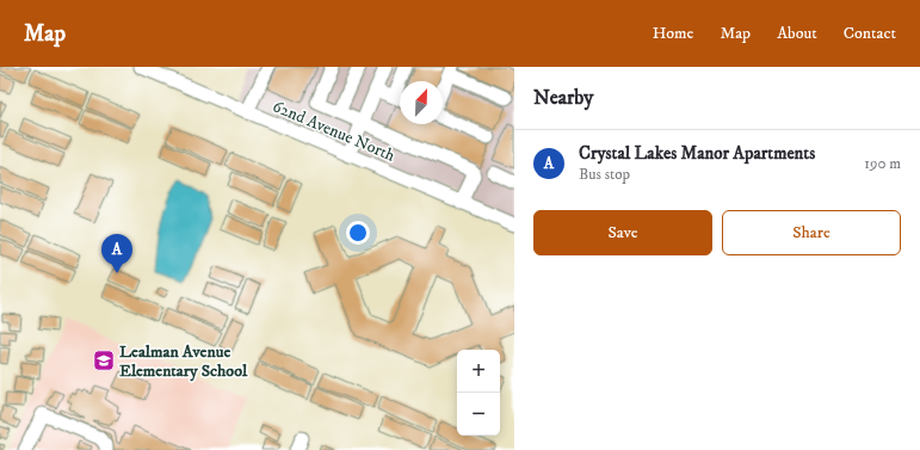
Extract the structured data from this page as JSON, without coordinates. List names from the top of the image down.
{
  "streets": {
    "street": ["62nd Avenue North"]
  },
  "places": {
    "school or university": ["Lealman Avenue Elementary School"]
  },
  "north": "top right",
  "page": {
    "header": "Map",
    "nav": [
      "Home",
      "Map",
      "About",
      "Contact"
    ],
    "heading": "Nearby",
    "list": [
      {
        "mark": "A",
        "name": "Crystal Lakes Manor Apartments",
        "note": "Bus stop",
        "value": "190 m"
      }
    ],
    "buttons": ["Save", "Share"],
    "pins": "A",
    "map_buttons": ["+", "−"]
  }
}
